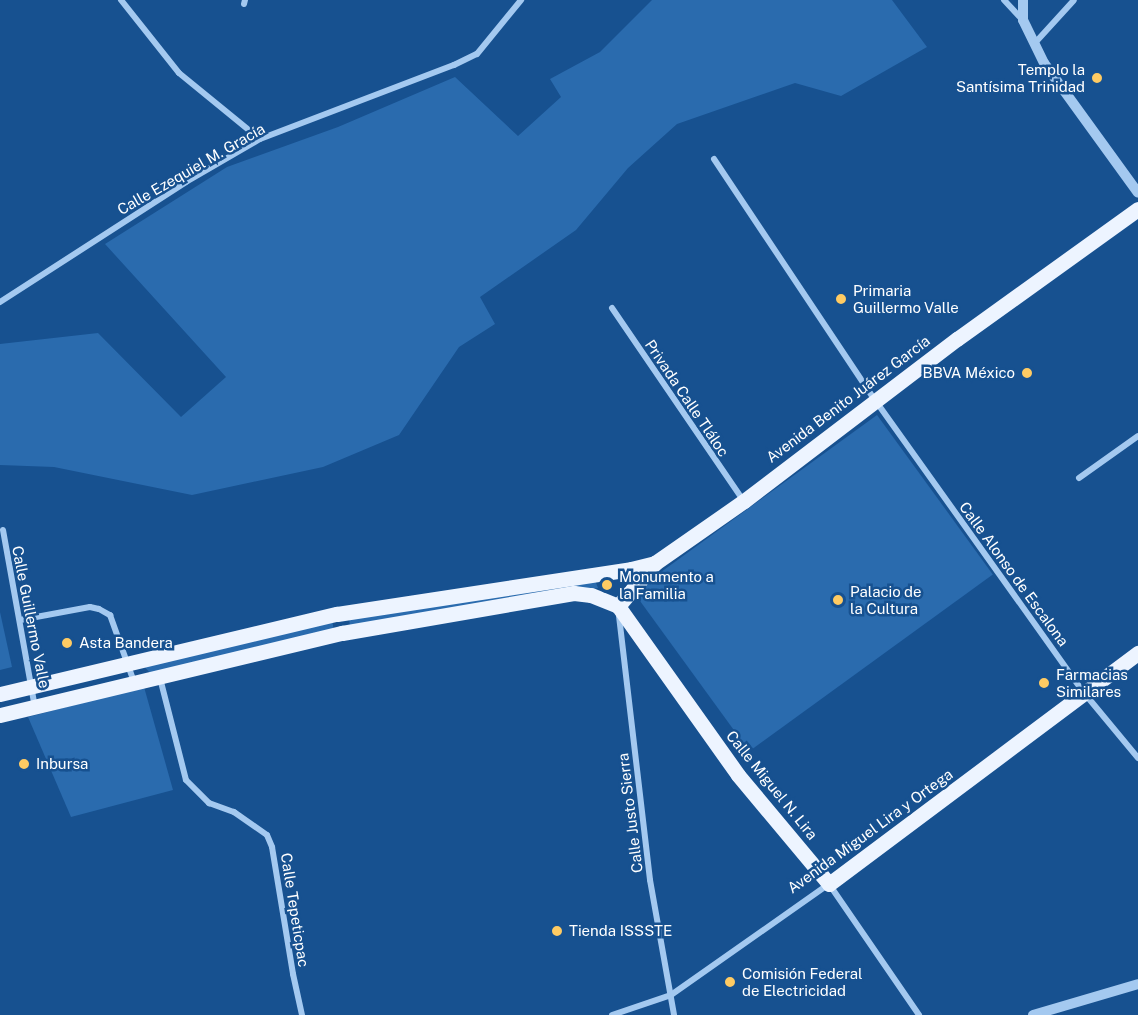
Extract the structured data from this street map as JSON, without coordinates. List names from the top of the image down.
{
  "streets": {
    "main road": ["Avenida Benito Juárez García", "Calle Miguel N. Lira", "Avenida Miguel Lira y Ortega"],
    "street": [
      "Calle Ezequiel M. Gracía",
      "Privada Calle Tláloc",
      "Calle Alonso de Escalona",
      "Calle Guillermo Valle",
      "Calle Justo Sierra",
      "Calle Tepeticpac"
    ]
  },
  "crossings": [
    ["Privada Calle Tláloc", "Avenida Benito Juárez García"],
    ["Avenida Benito Juárez García", "Calle Alonso de Escalona"],
    ["Avenida Benito Juárez García", "Calle Miguel N. Lira"],
    ["Avenida Benito Juárez García", "Calle Justo Sierra"],
    ["Calle Alonso de Escalona", "Avenida Miguel Lira y Ortega"],
    ["Calle Miguel N. Lira", "Calle Justo Sierra"],
    ["Calle Miguel N. Lira", "Avenida Miguel Lira y Ortega"],
    ["Calle Justo Sierra", "Avenida Miguel Lira y Ortega"]
  ],
  "places": [
    "Templo la Santísima Trinidad",
    "Primaria Guillermo Valle",
    "BBVA México",
    "Monumento a la Familia",
    "Palacio de la Cultura",
    "Asta Bandera",
    "Farmacias Similares",
    "Inbursa",
    "Tienda ISSSTE",
    "Comisión Federal de Electricidad"
  ]
}
